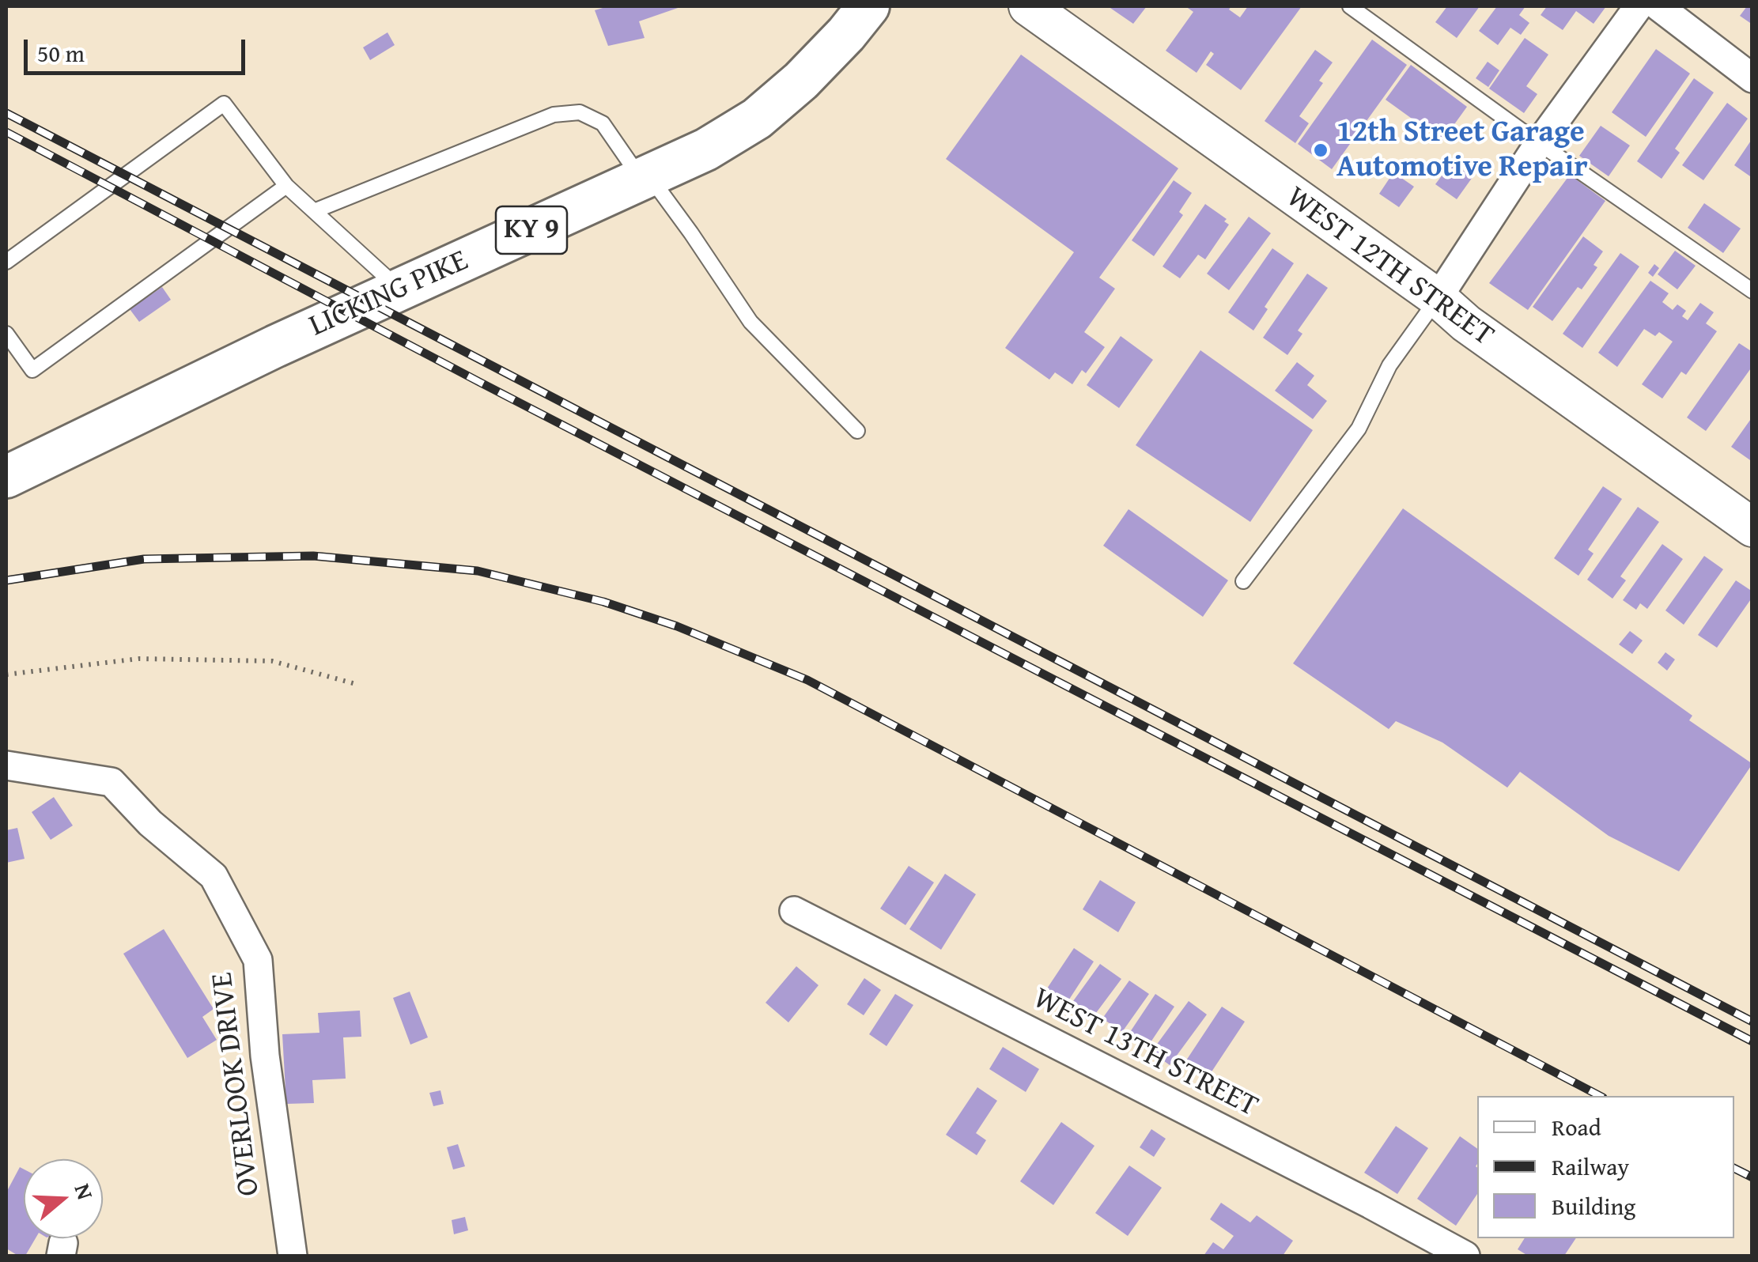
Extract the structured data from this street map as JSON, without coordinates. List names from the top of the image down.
{
  "streets": {
    "main road": ["KY 9", "LICKING PIKE"],
    "street": ["WEST 12TH STREET", "WEST 13TH STREET", "OVERLOOK DRIVE"]
  },
  "places": ["12th Street Garage Automotive Repair"],
  "legend": ["Road", "Railway", "Building"],
  "scale_bar": "50 m",
  "north": "right"
}
